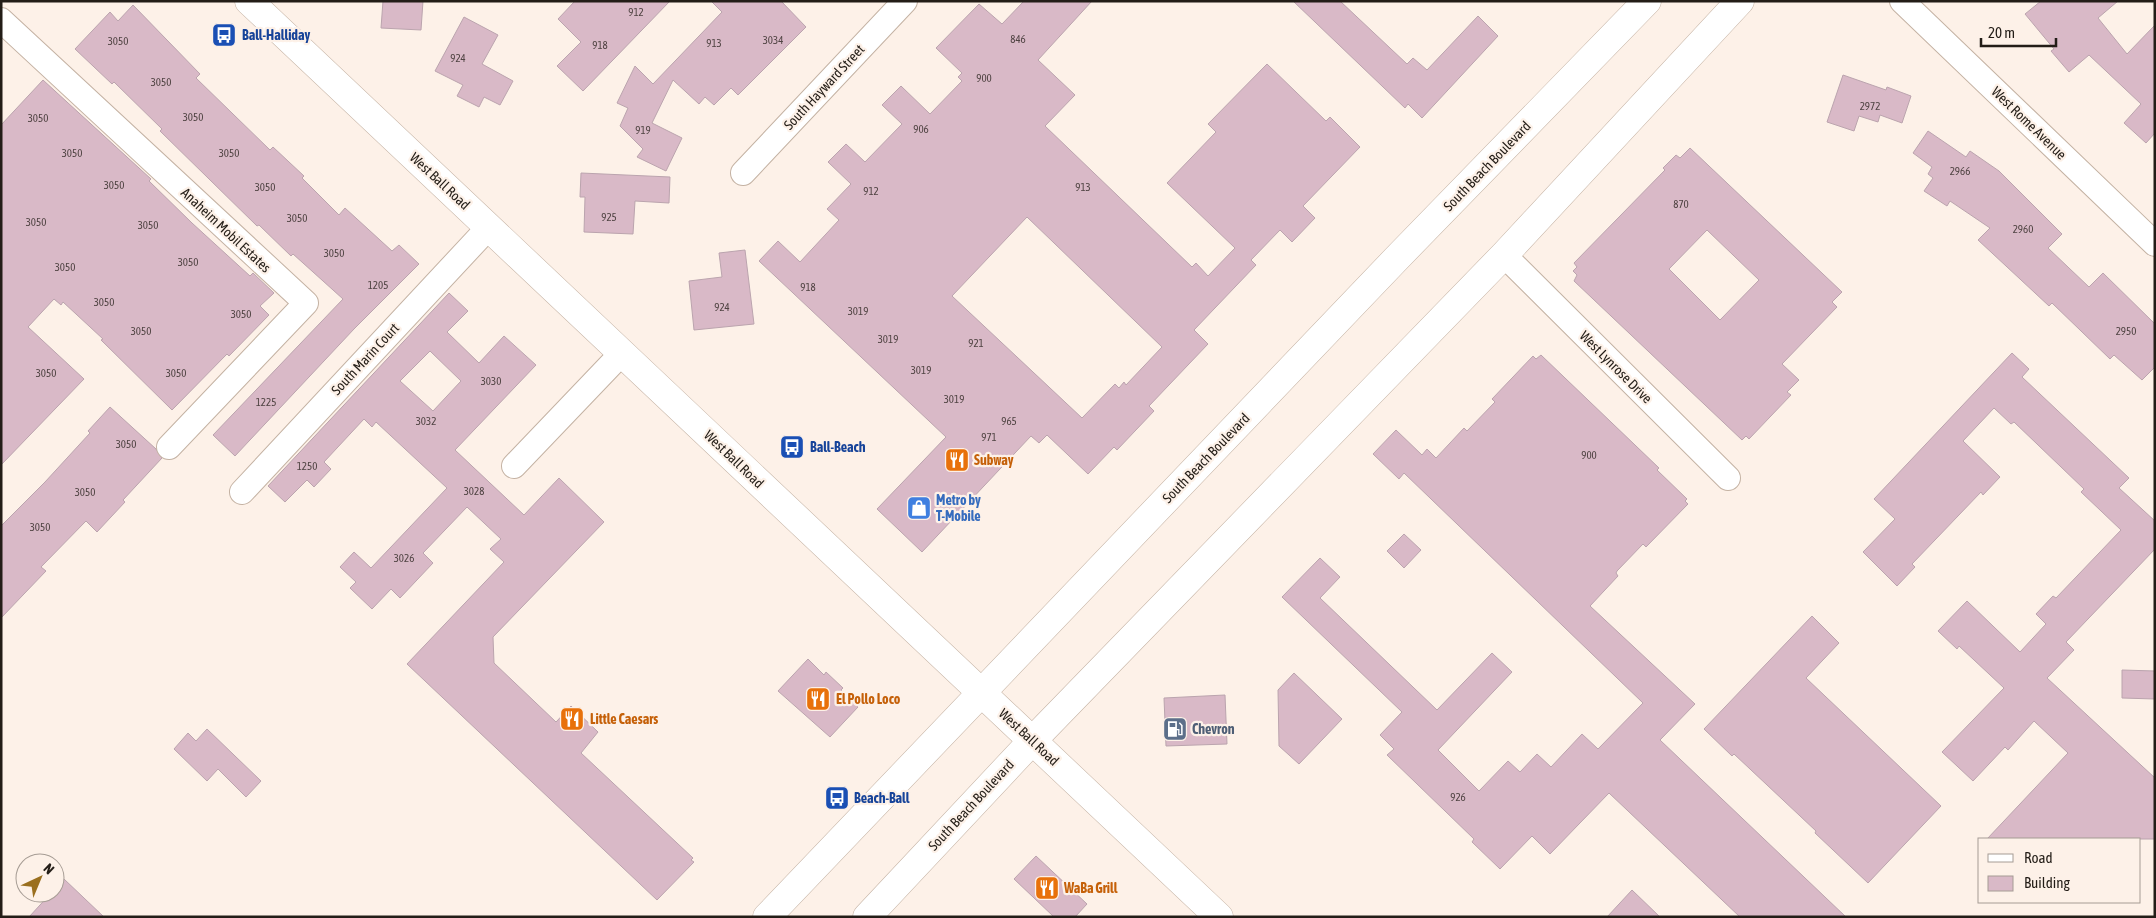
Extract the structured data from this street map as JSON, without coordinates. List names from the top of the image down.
{
  "streets": {
    "main road": ["South Beach Boulevard", "West Ball Road"],
    "street": [
      "South Hayward Street",
      "West Rome Avenue",
      "Anaheim Mobil Estates",
      "South Marin Court",
      "West Lynrose Drive"
    ]
  },
  "crossings": [
    ["South Beach Boulevard", "West Ball Road"],
    ["South Beach Boulevard", "West Lynrose Drive"],
    ["West Ball Road", "South Marin Court"]
  ],
  "places": {
    "bus stop": ["Ball-Halliday", "Ball-Beach", "Beach-Ball"],
    "restaurant": [
      "Subway",
      "El Pollo Loco",
      "Little Caesars",
      "WaBa Grill"
    ],
    "shop": ["Metro by T-Mobile"],
    "fuel station": ["Chevron"]
  },
  "house_numbers": [
    "912",
    "846",
    "3034",
    "3050",
    "913",
    "918",
    "924",
    "900",
    "3050",
    "2972",
    "3050",
    "3050",
    "906",
    "919",
    "3050",
    "3050",
    "2966",
    "3050",
    "3050",
    "913",
    "912",
    "870",
    "925",
    "3050",
    "3050",
    "3050",
    "2960",
    "3050",
    "3050",
    "3050",
    "1205",
    "918",
    "3050",
    "924",
    "3019",
    "3050",
    "3050",
    "2950",
    "3019",
    "921",
    "3019",
    "3050",
    "3050",
    "3030",
    "3019",
    "1225",
    "3032",
    "965",
    "971",
    "3050",
    "900",
    "1250",
    "3028",
    "3050",
    "3050",
    "3026",
    "926"
  ],
  "legend": ["Road", "Building"],
  "scale_bar": "20 m",
  "north": "top right"
}
